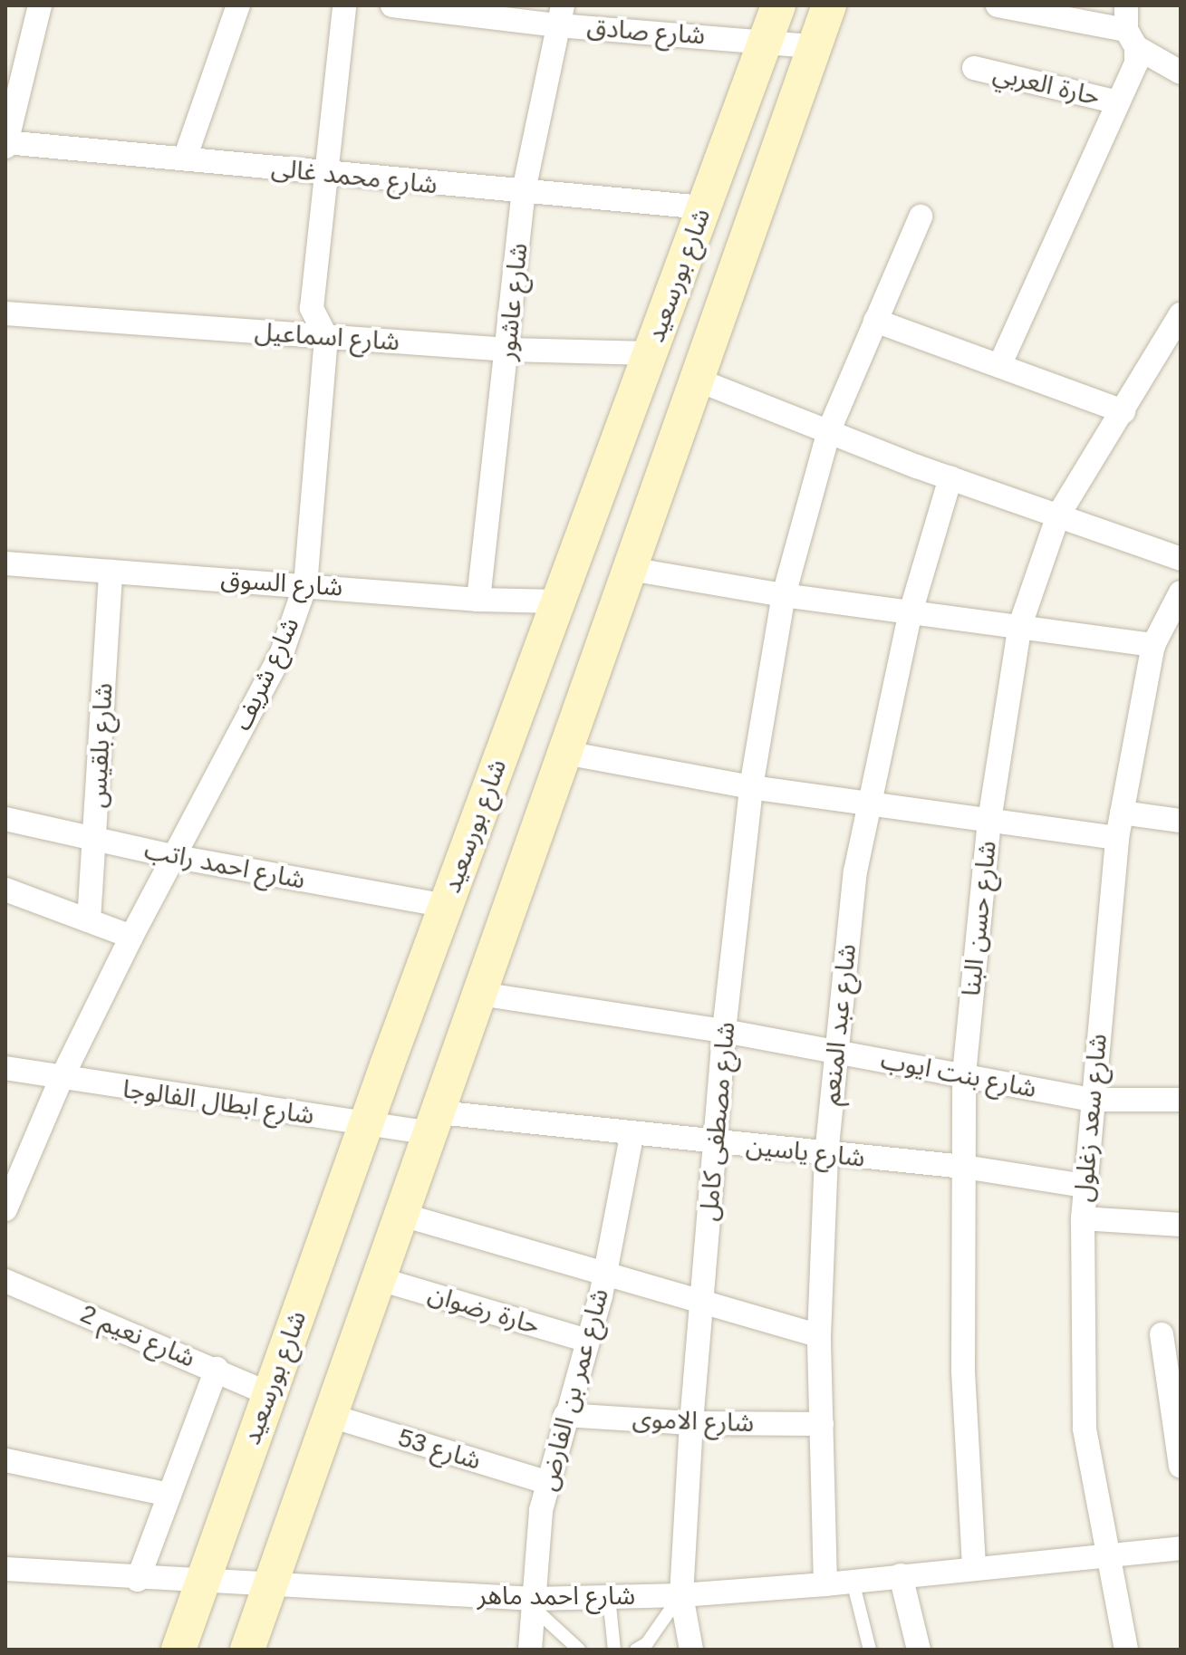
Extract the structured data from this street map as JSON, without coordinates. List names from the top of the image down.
{
  "streets": {
    "street": [
      "شارع صادق",
      "حارة العربي",
      "شارع محمد غالى",
      "شارع بورسعيد",
      "شارع عاشور",
      "شارع اسماعيل",
      "شارع السوق",
      "شارع شريف",
      "شارع بلقيس",
      "شارع احمد راتب",
      "شارع حسن البنا",
      "شارع عبد المنعم",
      "شارع بنت ايوب",
      "شارع ابطال الفالوجا",
      "شارع سعد زغلول",
      "شارع مصطفى كامل",
      "شارع ياسين",
      "حارة رضوان",
      "شارع نعيم 2",
      "شارع عمر بن الفارض",
      "شارع الاموى",
      "شارع 53",
      "شارع احمد ماهر"
    ]
  },
  "crossings": [
    ["شارع صادق", "شارع بورسعيد"],
    ["شارع صادق", "شارع عاشور"],
    ["شارع محمد غالى", "شارع بورسعيد"],
    ["شارع محمد غالى", "شارع عاشور"],
    ["شارع محمد غالى", "شارع شريف"],
    ["شارع بورسعيد", "شارع اسماعيل"],
    ["شارع بورسعيد", "شارع السوق"],
    ["شارع بورسعيد", "شارع احمد راتب"],
    ["شارع بورسعيد", "شارع بنت ايوب"],
    ["شارع بورسعيد", "شارع ابطال الفالوجا"],
    ["شارع بورسعيد", "شارع ياسين"],
    ["شارع بورسعيد", "حارة رضوان"],
    ["شارع بورسعيد", "شارع نعيم 2"],
    ["شارع بورسعيد", "شارع 53"],
    ["شارع بورسعيد", "شارع احمد ماهر"],
    ["شارع عاشور", "شارع اسماعيل"],
    ["شارع عاشور", "شارع السوق"],
    ["شارع اسماعيل", "شارع شريف"],
    ["شارع السوق", "شارع شريف"],
    ["شارع السوق", "شارع بلقيس"],
    ["شارع شريف", "شارع احمد راتب"],
    ["شارع شريف", "شارع ابطال الفالوجا"],
    ["شارع بلقيس", "شارع احمد راتب"],
    ["شارع حسن البنا", "شارع بنت ايوب"],
    ["شارع حسن البنا", "شارع ياسين"],
    ["شارع حسن البنا", "شارع احمد ماهر"],
    ["شارع عبد المنعم", "شارع بنت ايوب"],
    ["شارع عبد المنعم", "شارع ياسين"],
    ["شارع عبد المنعم", "شارع الاموى"],
    ["شارع عبد المنعم", "شارع احمد ماهر"],
    ["شارع بنت ايوب", "شارع سعد زغلول"],
    ["شارع بنت ايوب", "شارع مصطفى كامل"],
    ["شارع ابطال الفالوجا", "شارع ياسين"],
    ["شارع سعد زغلول", "شارع ياسين"],
    ["شارع سعد زغلول", "شارع احمد ماهر"],
    ["شارع مصطفى كامل", "شارع ياسين"],
    ["شارع مصطفى كامل", "شارع الاموى"],
    ["شارع مصطفى كامل", "شارع احمد ماهر"],
    ["شارع ياسين", "شارع عمر بن الفارض"],
    ["حارة رضوان", "شارع عمر بن الفارض"],
    ["شارع عمر بن الفارض", "شارع الاموى"],
    ["شارع عمر بن الفارض", "شارع 53"],
    ["شارع عمر بن الفارض", "شارع احمد ماهر"]
  ]
}
